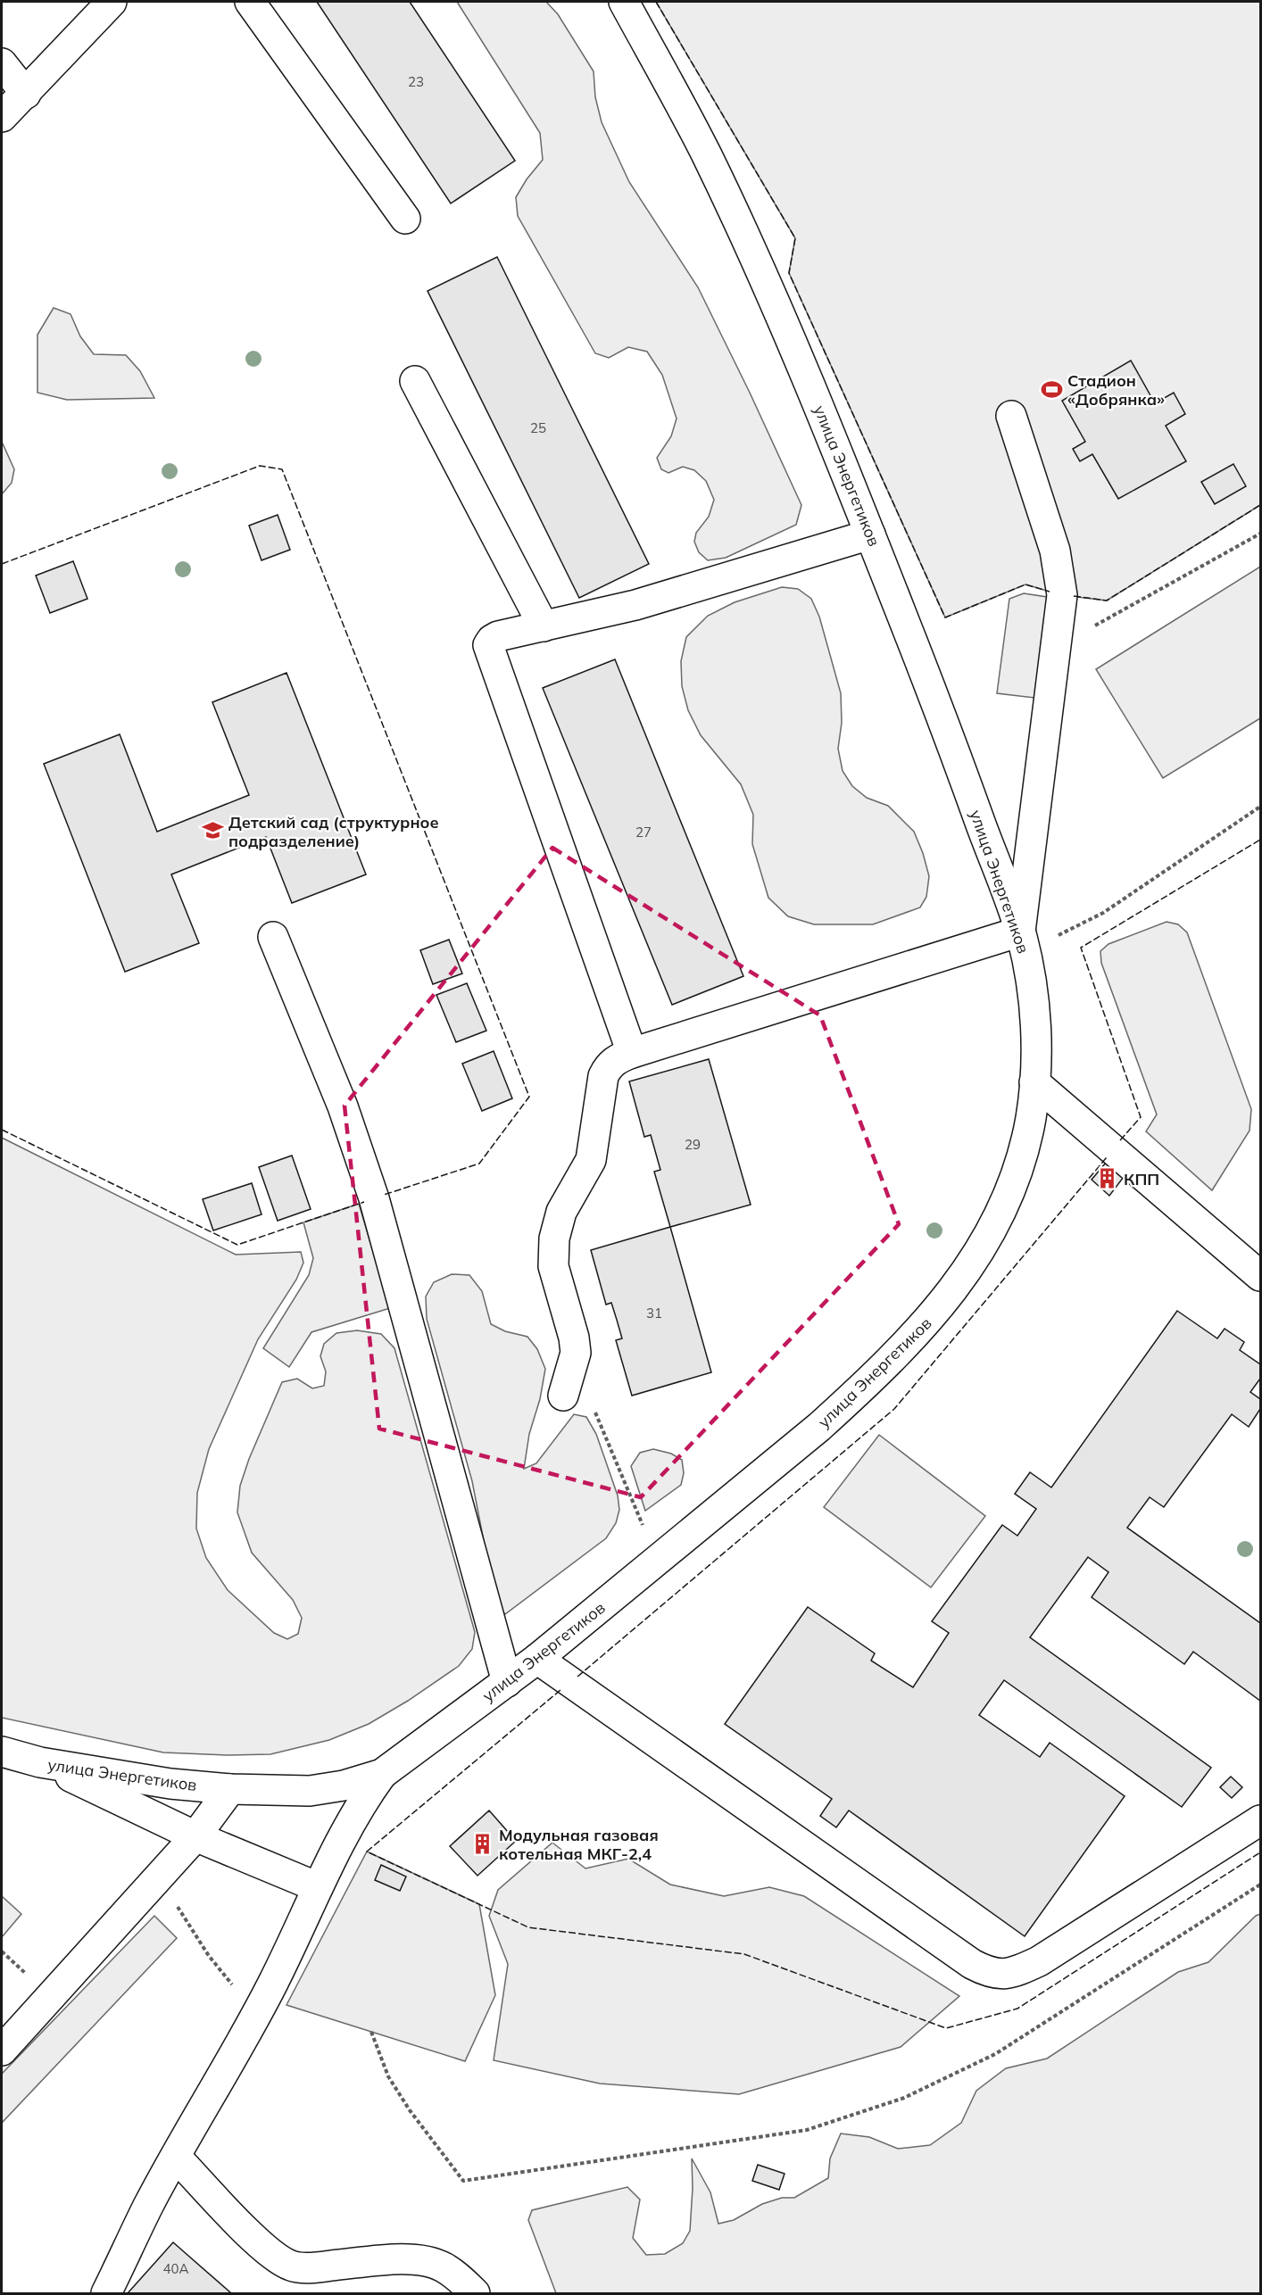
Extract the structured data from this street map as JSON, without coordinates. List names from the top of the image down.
{
  "streets": {
    "street": ["улица Энергетиков"]
  },
  "places": {
    "sports": ["Стадион «Добрянка»"],
    "school or university": ["Детский сад (структурное подразделение)"],
    "building": ["КПП", "Модульная газовая котельная МКГ-2,4"]
  },
  "house_numbers": [
    "23",
    "25",
    "27",
    "29",
    "31",
    "40А"
  ]
}
